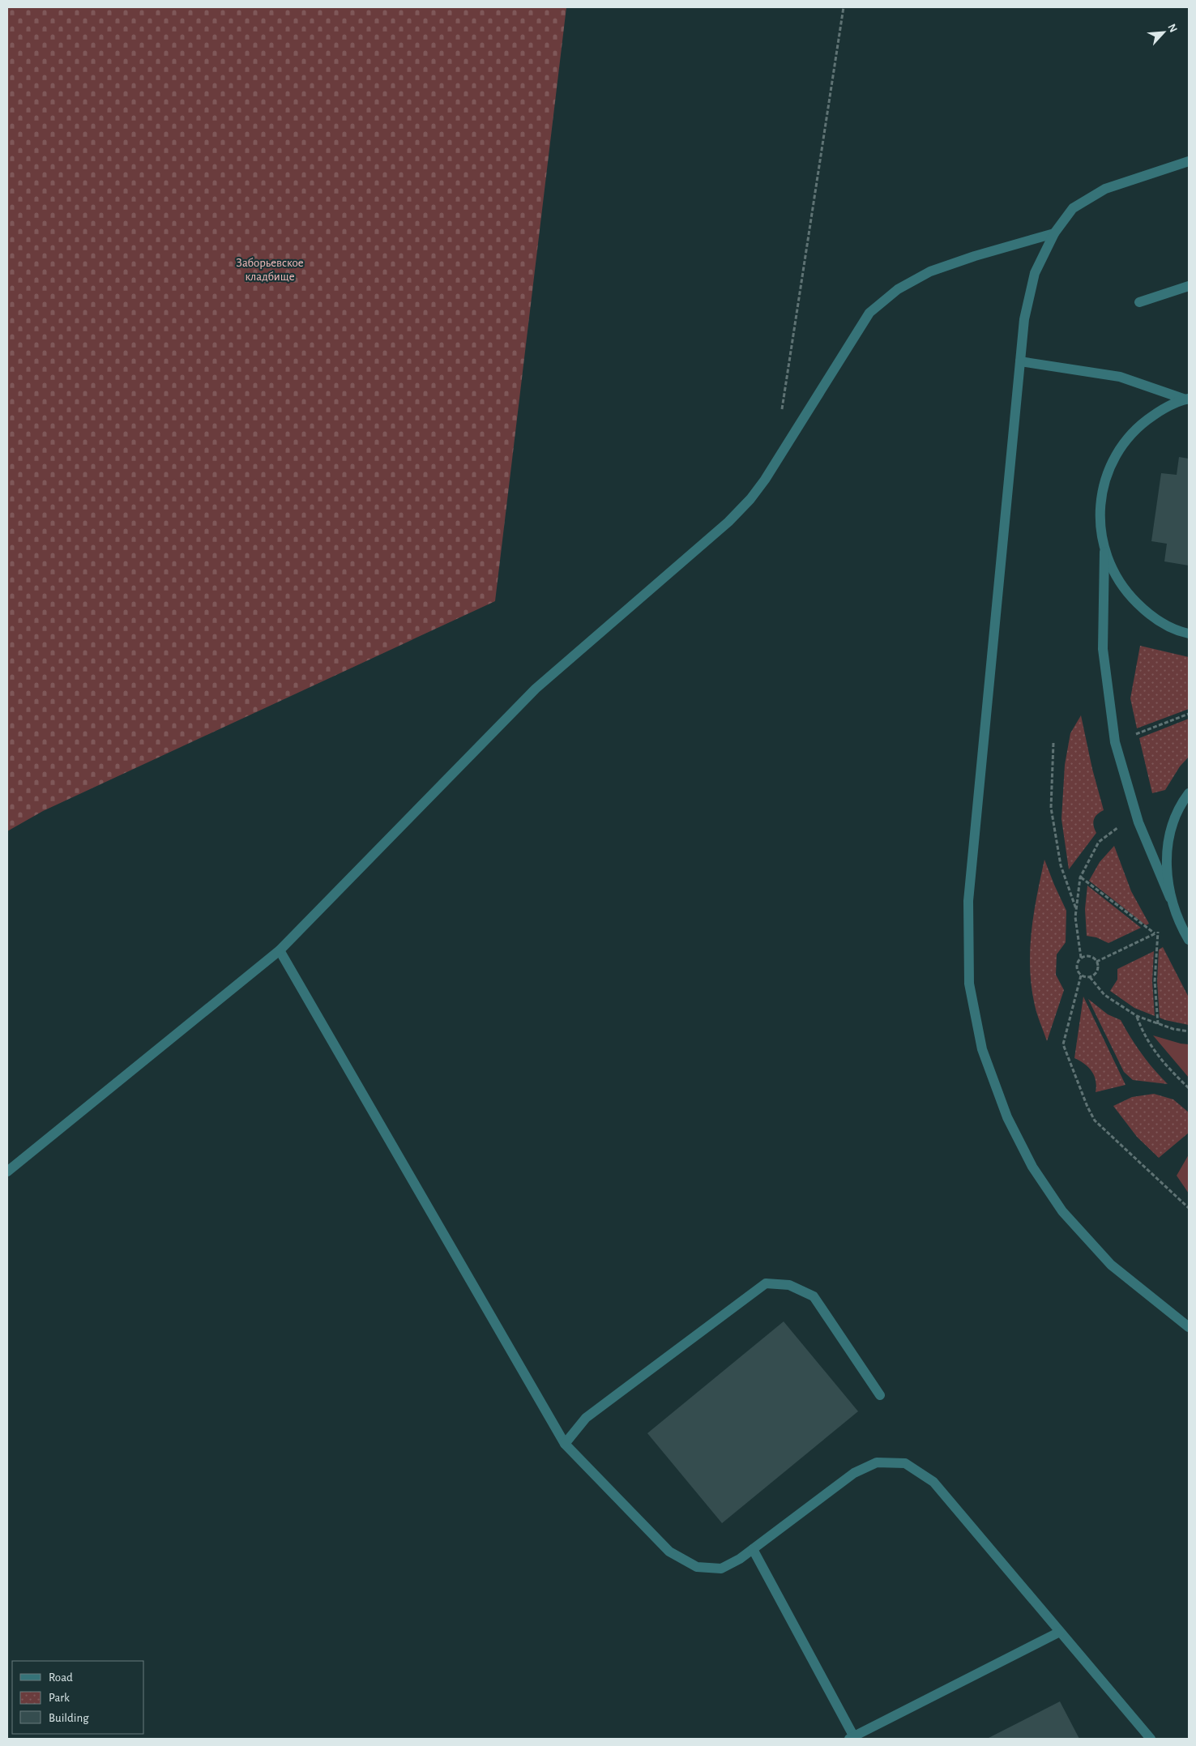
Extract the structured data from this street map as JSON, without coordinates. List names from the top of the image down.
{
  "parks": ["Заборьевское кладбище"],
  "legend": ["Road", "Park", "Building"],
  "north": "top right"
}
